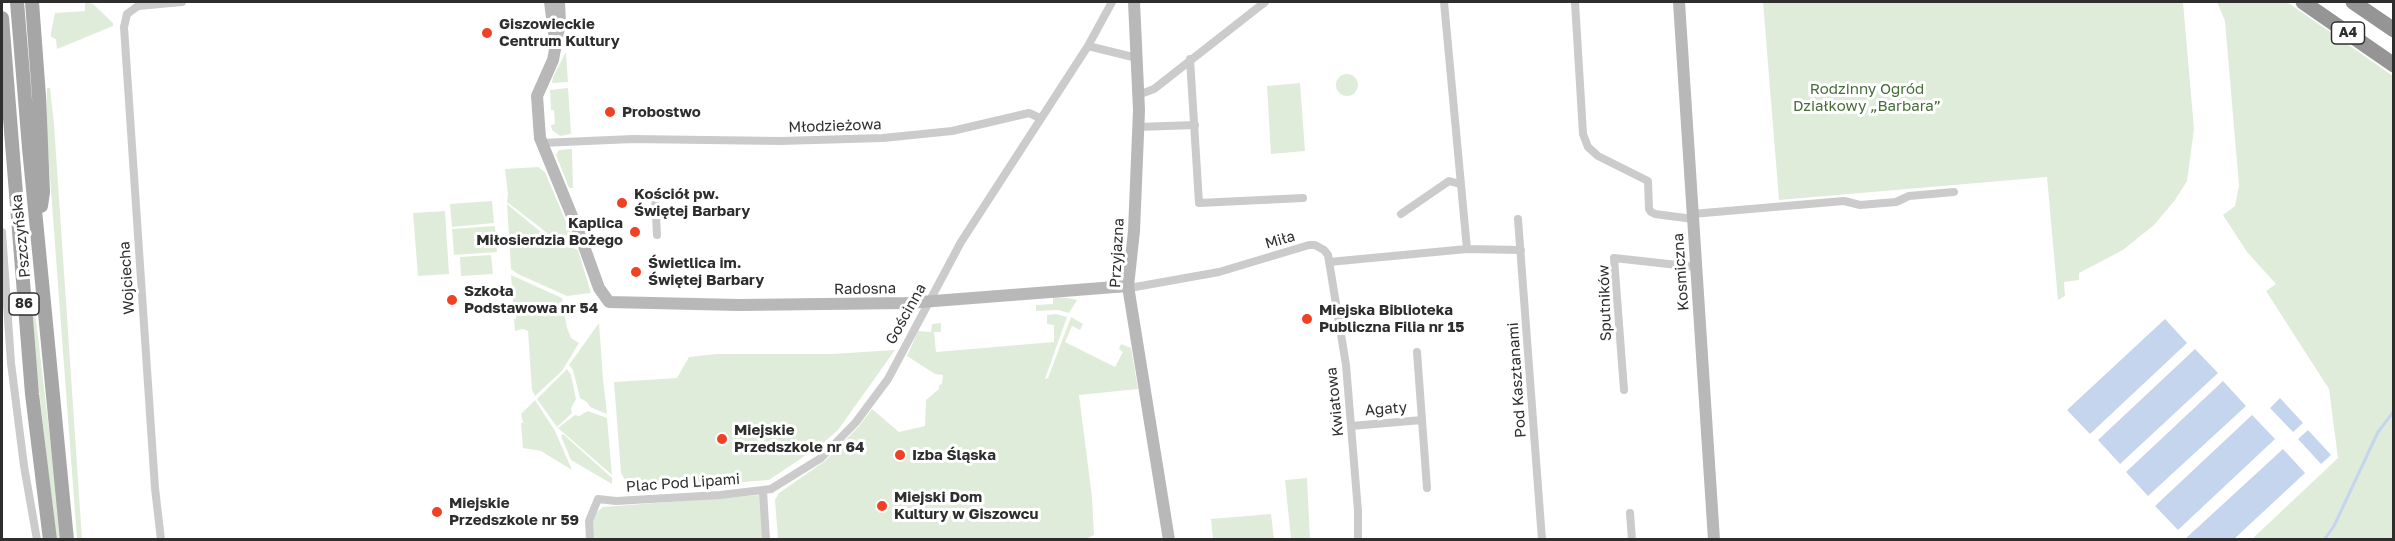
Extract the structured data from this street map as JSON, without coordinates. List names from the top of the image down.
{
  "streets": {
    "highway": ["A4"],
    "main road": ["Pszczyńska", "86"],
    "street": [
      "Młodzieżowa",
      "Miła",
      "Przyjazna",
      "Kosmiczna",
      "Wojciecha",
      "Radosna",
      "Sputników",
      "Gościnna",
      "Pod Kasztanami",
      "Kwiatowa",
      "Agaty",
      "Plac Pod Lipami"
    ]
  },
  "crossings": [
    ["Młodzieżowa", "Radosna"],
    ["Młodzieżowa", "Gościnna"],
    ["Miła", "Przyjazna"],
    ["Miła", "Radosna"],
    ["Miła", "Kwiatowa"],
    ["Przyjazna", "Radosna"],
    ["Kosmiczna", "Sputników"],
    ["Radosna", "Gościnna"],
    ["Gościnna", "Plac Pod Lipami"],
    ["Kwiatowa", "Agaty"]
  ],
  "parks": ["Rodzinny Ogród Działkowy „Barbara”"],
  "places": [
    "Giszowieckie Centrum Kultury",
    "Probostwo",
    "Kościół pw. Świętej Barbary",
    "Kaplica Miłosierdzia Bożego",
    "Świetlica im. Świętej Barbary",
    "Szkoła Podstawowa nr 54",
    "Miejska Biblioteka Publiczna Filia nr 15",
    "Miejskie Przedszkole nr 64",
    "Izba Śląska",
    "Miejski Dom Kultury w Giszowcu",
    "Miejskie Przedszkole nr 59"
  ]
}
